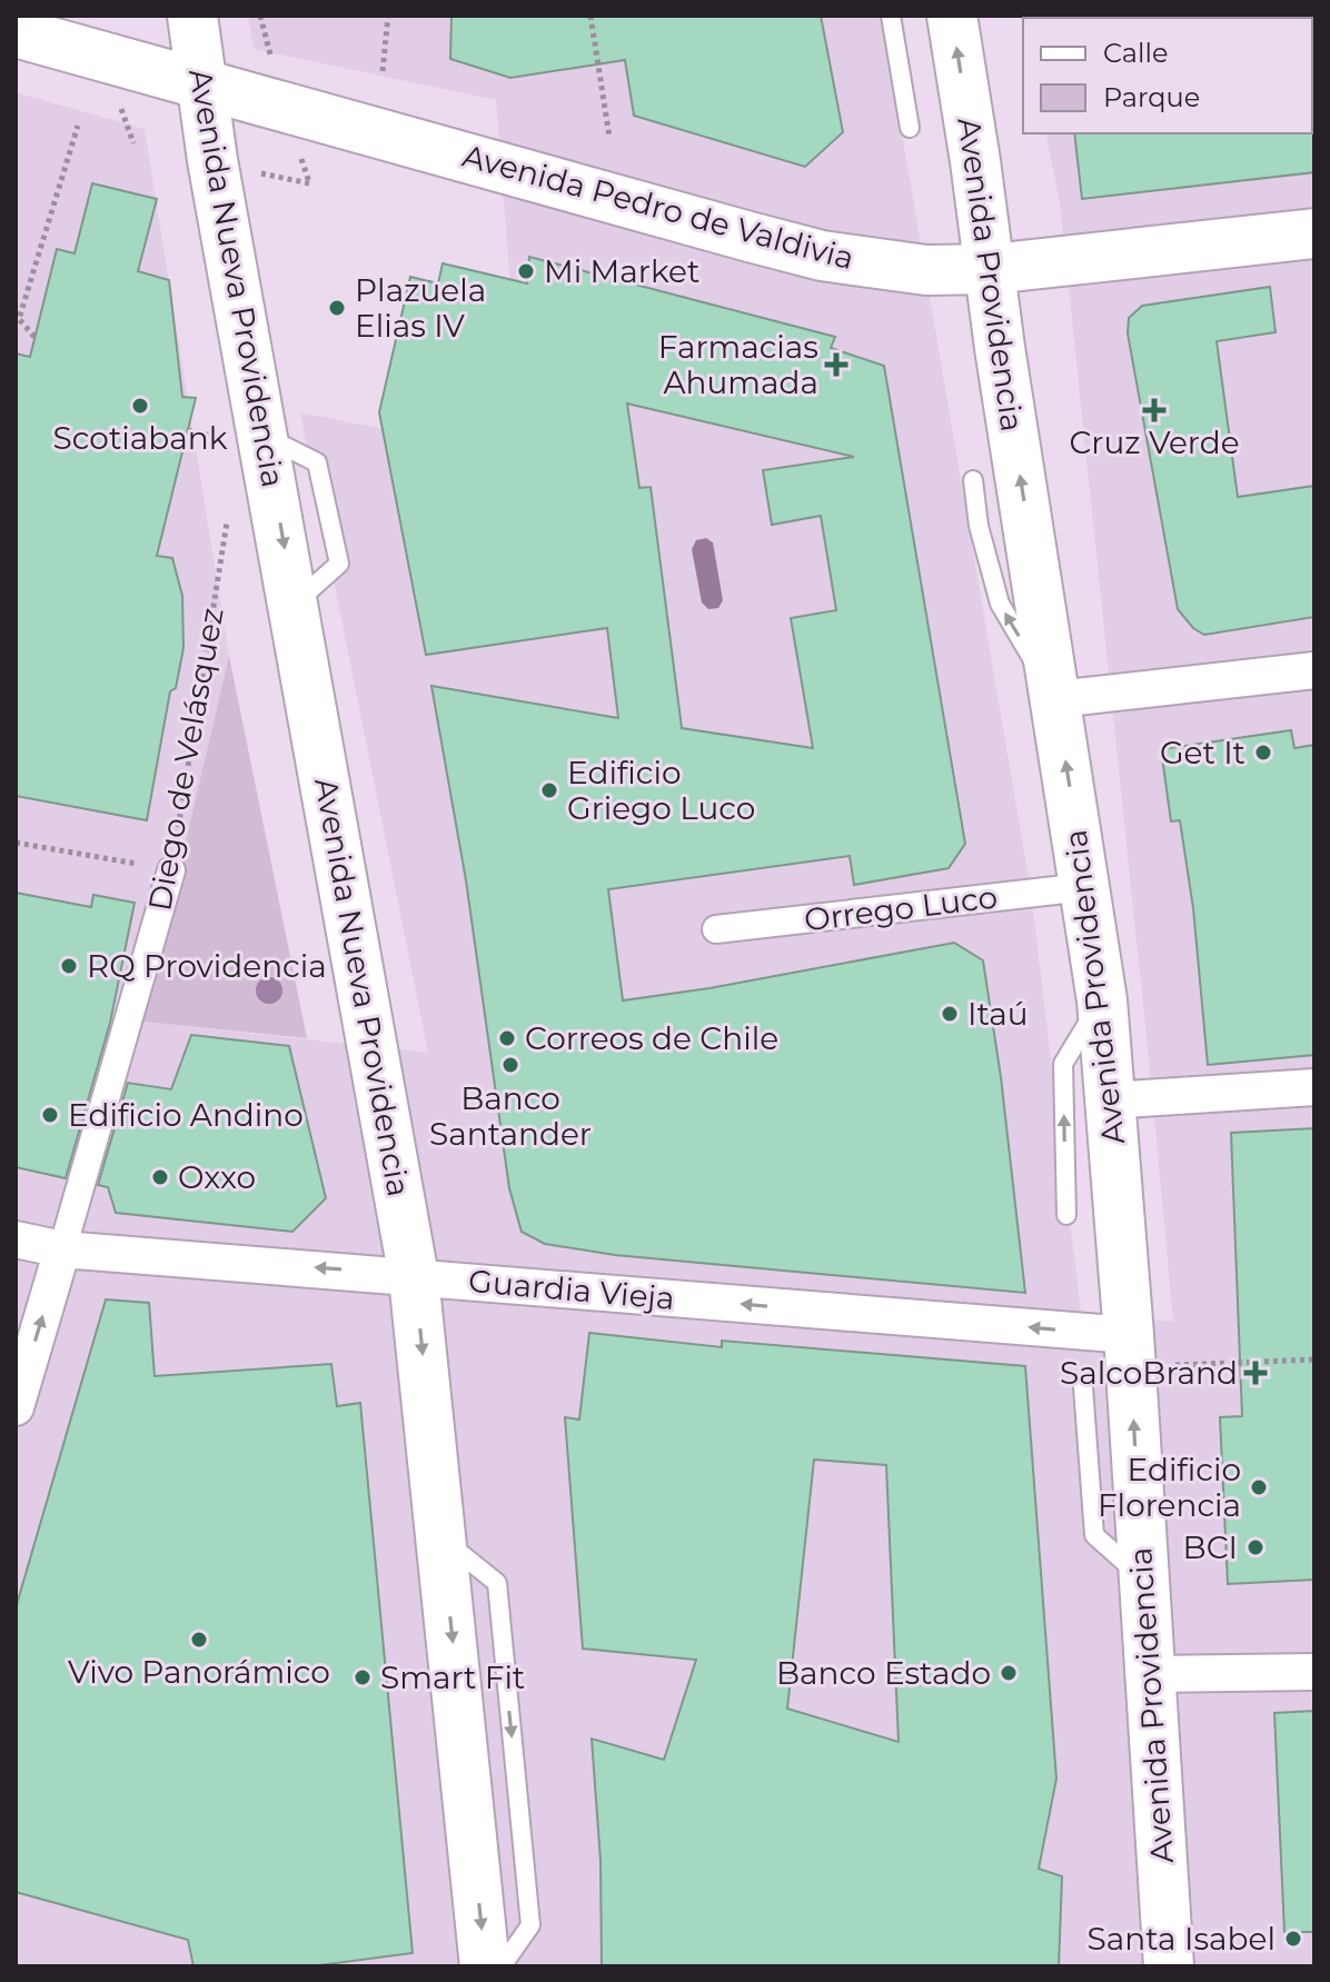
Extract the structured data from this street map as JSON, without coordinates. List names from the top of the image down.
{
  "streets": {
    "main road": ["Avenida Pedro de Valdivia", "Avenida Providencia", "Avenida Nueva Providencia"],
    "street": ["Diego de Velásquez", "Orrego Luco", "Guardia Vieja"]
  },
  "crossings": [
    ["Avenida Pedro de Valdivia", "Avenida Providencia"],
    ["Avenida Pedro de Valdivia", "Avenida Nueva Providencia"],
    ["Avenida Providencia", "Orrego Luco"],
    ["Avenida Providencia", "Guardia Vieja"],
    ["Avenida Nueva Providencia", "Guardia Vieja"],
    ["Diego de Velásquez", "Guardia Vieja"]
  ],
  "one_way": ["Avenida Providencia", "Avenida Nueva Providencia", "Guardia Vieja"],
  "places": {
    "other": [
      "Mi Market",
      "Plazuela Elias IV",
      "Scotiabank",
      "Get It",
      "Edificio Griego Luco",
      "RQ Providencia",
      "Itaú",
      "Correos de Chile",
      "Banco Santander",
      "Edificio Andino",
      "Oxxo",
      "Edificio Florencia",
      "BCI",
      "Vivo Panorámico",
      "Banco Estado",
      "Smart Fit",
      "Santa Isabel"
    ],
    "health": ["Farmacias Ahumada", "Cruz Verde", "SalcoBrand"]
  },
  "legend": ["Calle", "Parque"]
}
